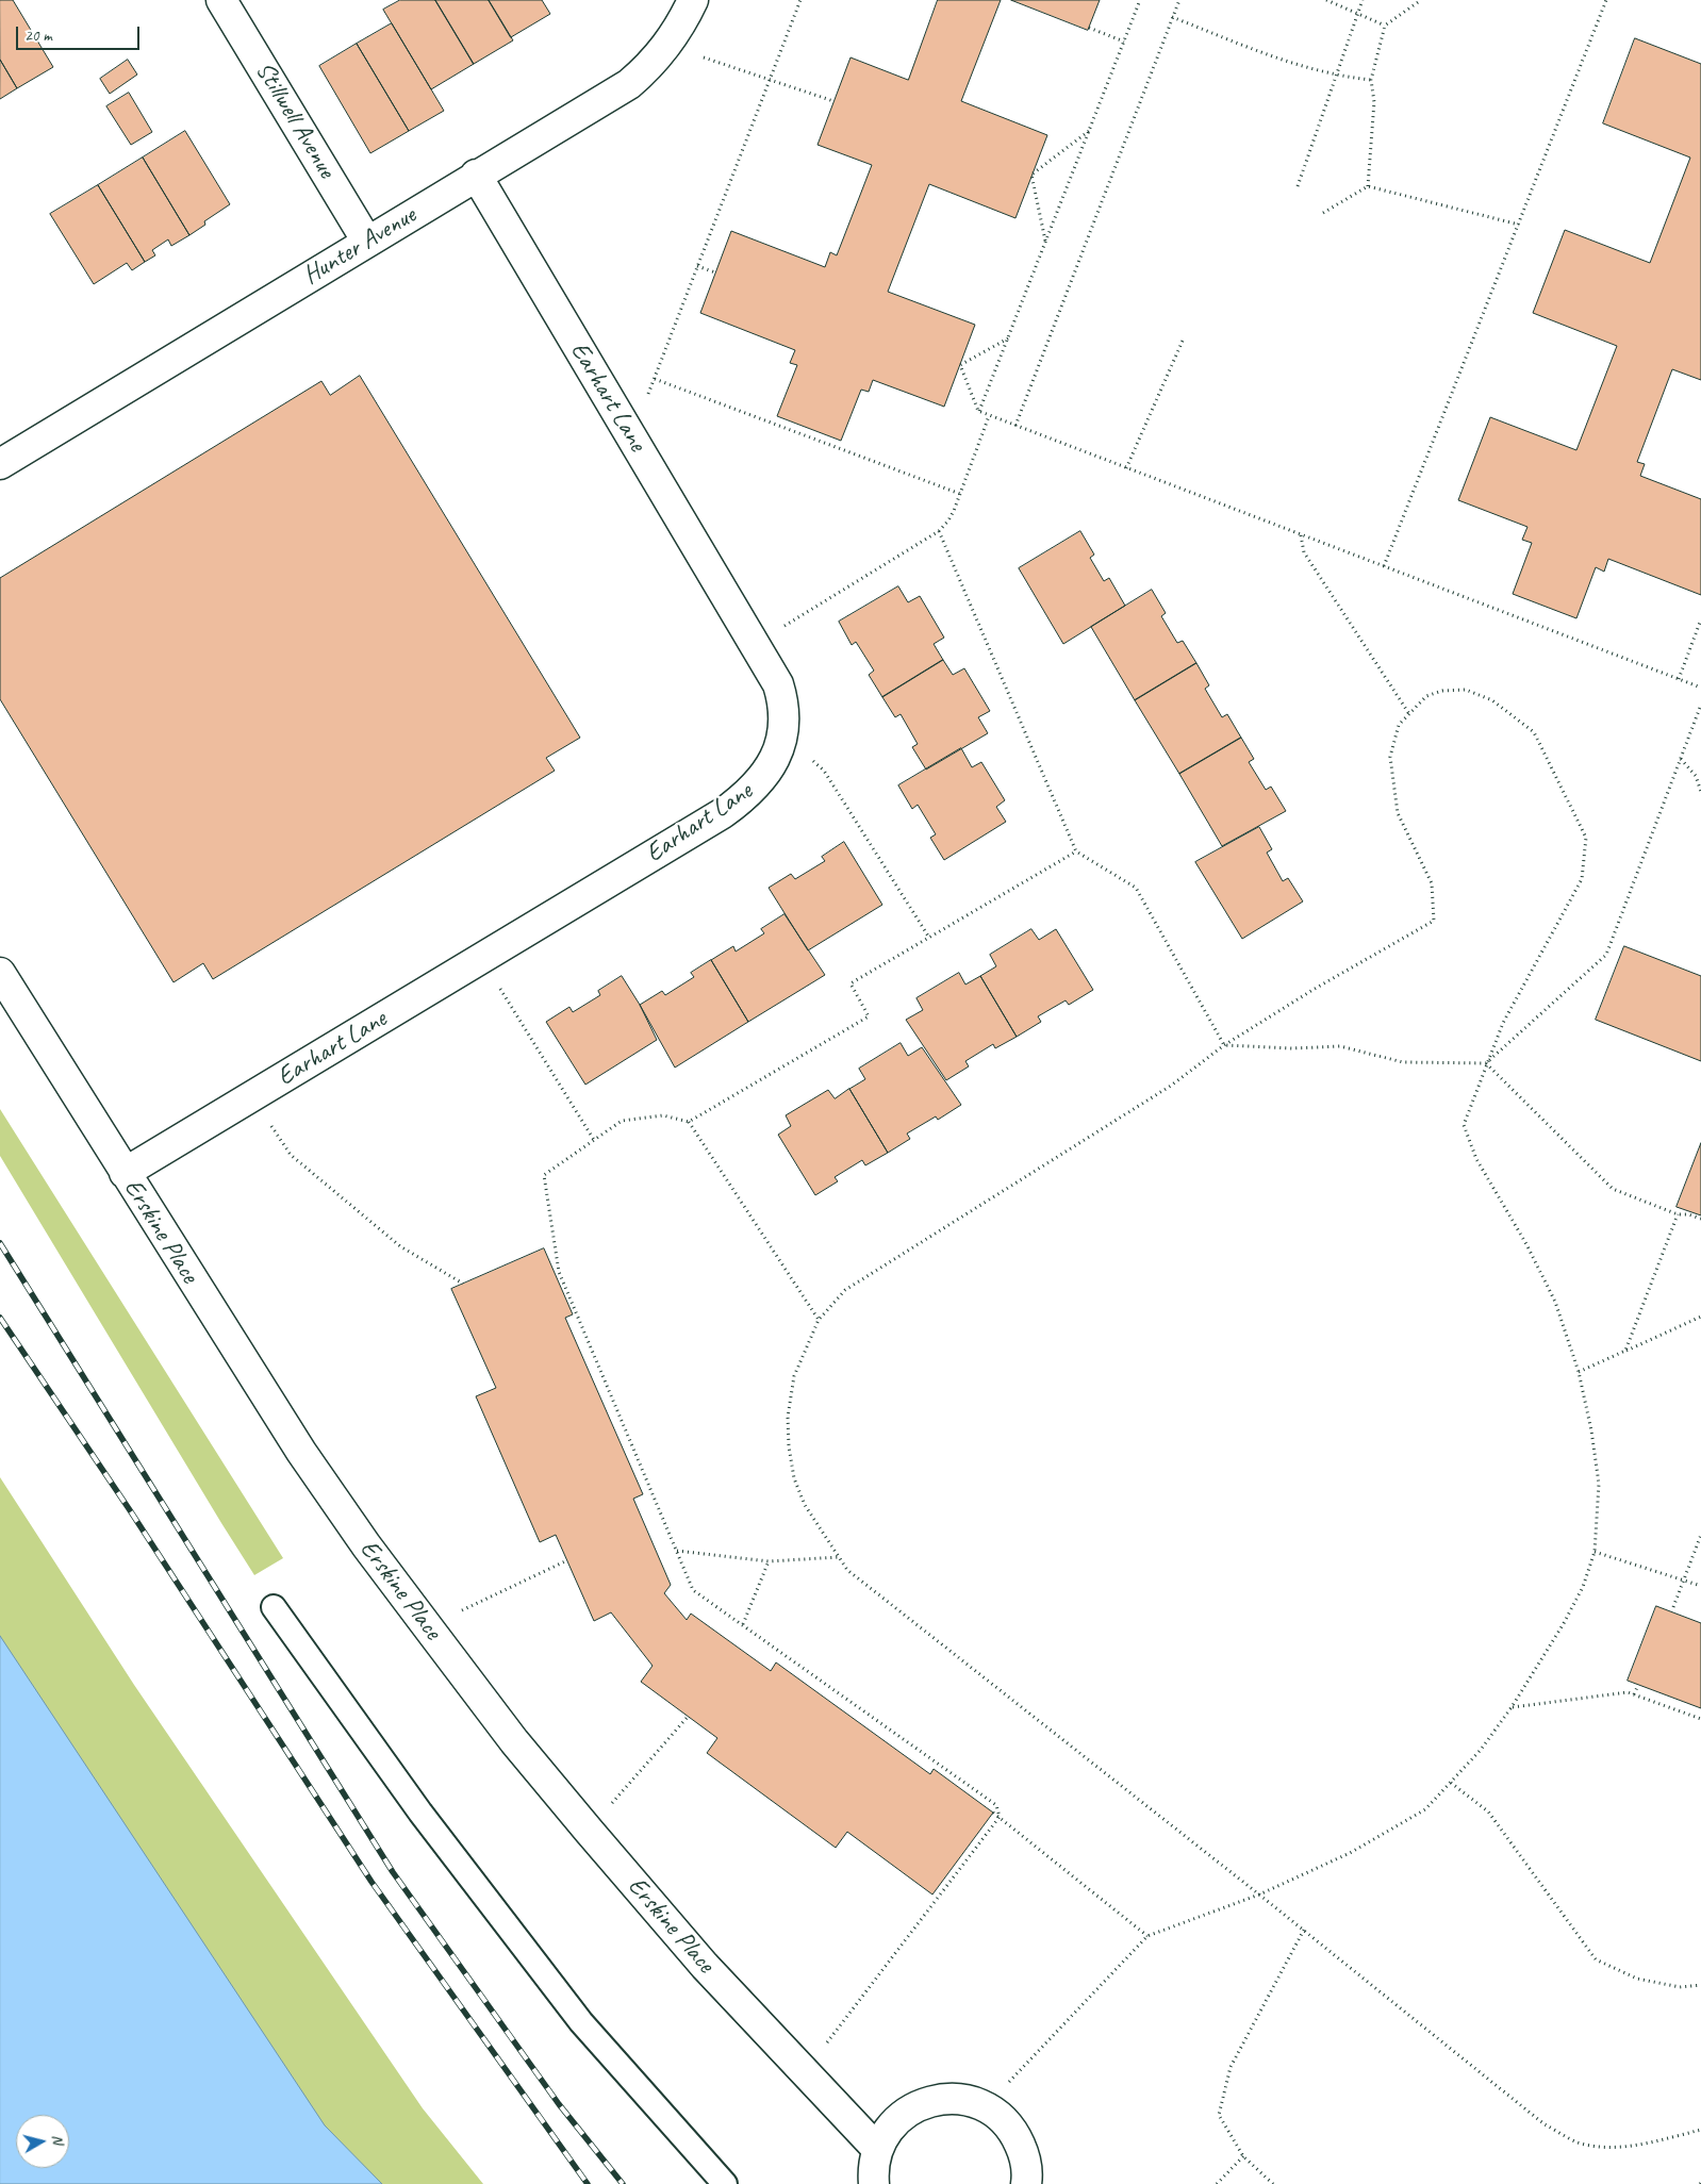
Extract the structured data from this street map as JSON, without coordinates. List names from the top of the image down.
{
  "streets": {
    "street": [
      "Stillwell Avenue",
      "Hunter Avenue",
      "Earhart Lane",
      "Erskine Place"
    ]
  },
  "crossings": [
    ["Stillwell Avenue", "Hunter Avenue"],
    ["Hunter Avenue", "Earhart Lane"],
    ["Earhart Lane", "Erskine Place"]
  ],
  "scale_bar": "20 m",
  "north": "right"
}
